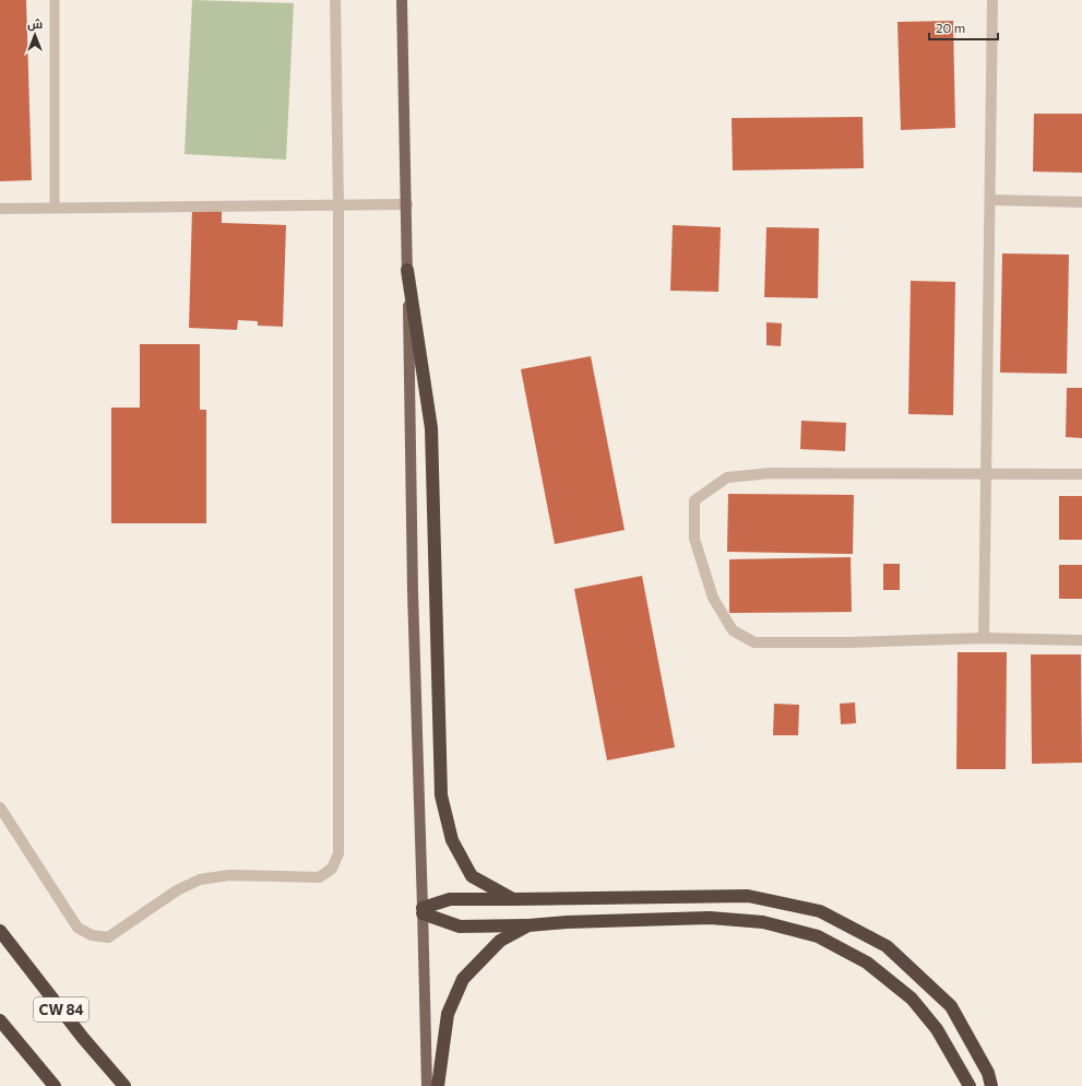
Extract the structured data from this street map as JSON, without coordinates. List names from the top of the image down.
{
  "streets": {
    "highway": ["CW 84"]
  },
  "scale_bar": "20 m",
  "north": "top"
}
